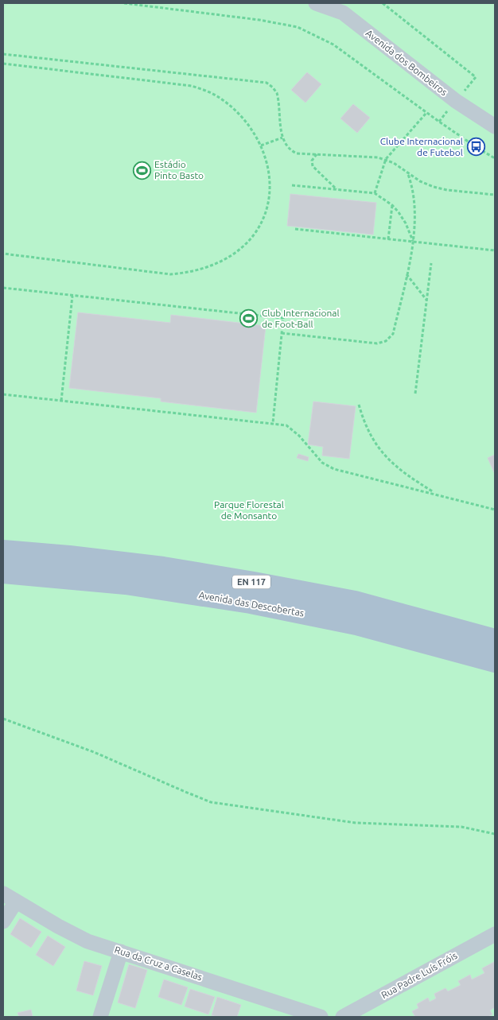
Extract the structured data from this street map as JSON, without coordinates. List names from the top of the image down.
{
  "streets": {
    "main road": ["EN 117", "Avenida das Descobertas"],
    "street": ["Avenida dos Bombeiros", "Rua da Cruz a Caselas", "Rua Padre Luís Fróis"]
  },
  "parks": ["Parque Florestal de Monsanto"],
  "places": {
    "bus stop": ["Clube Internacional de Futebol"],
    "sports": ["Estádio Pinto Basto", "Club Internacional de Foot-Ball"]
  }
}
